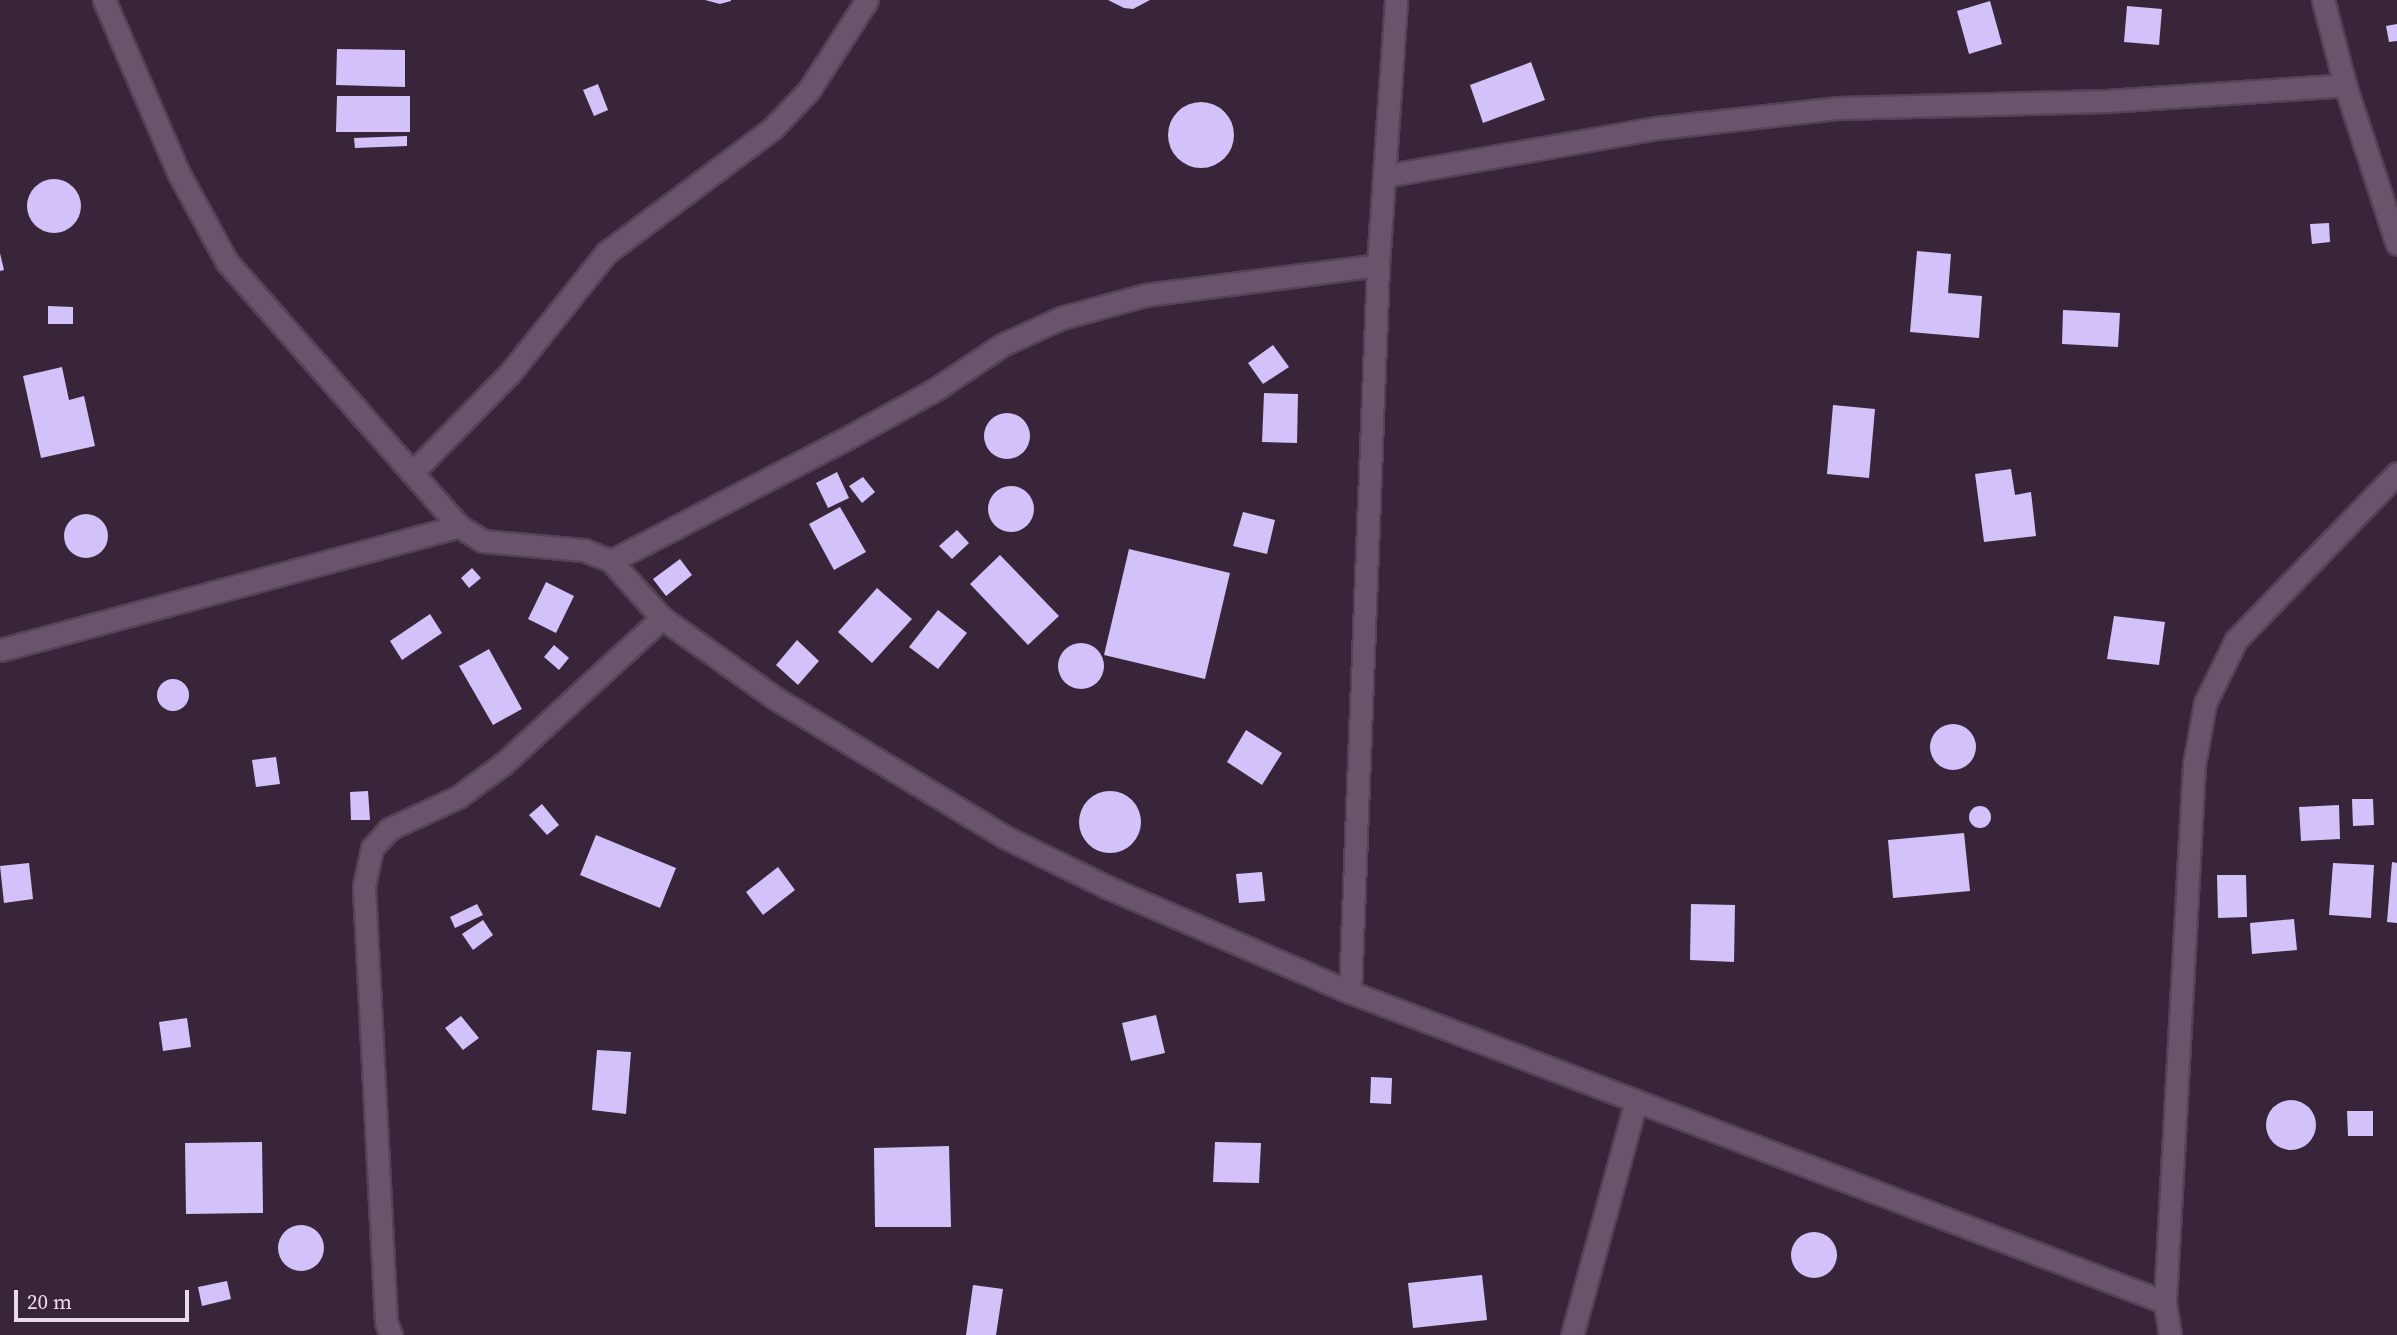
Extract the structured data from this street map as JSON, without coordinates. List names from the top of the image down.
{
  "scale_bar": "20 m"
}
